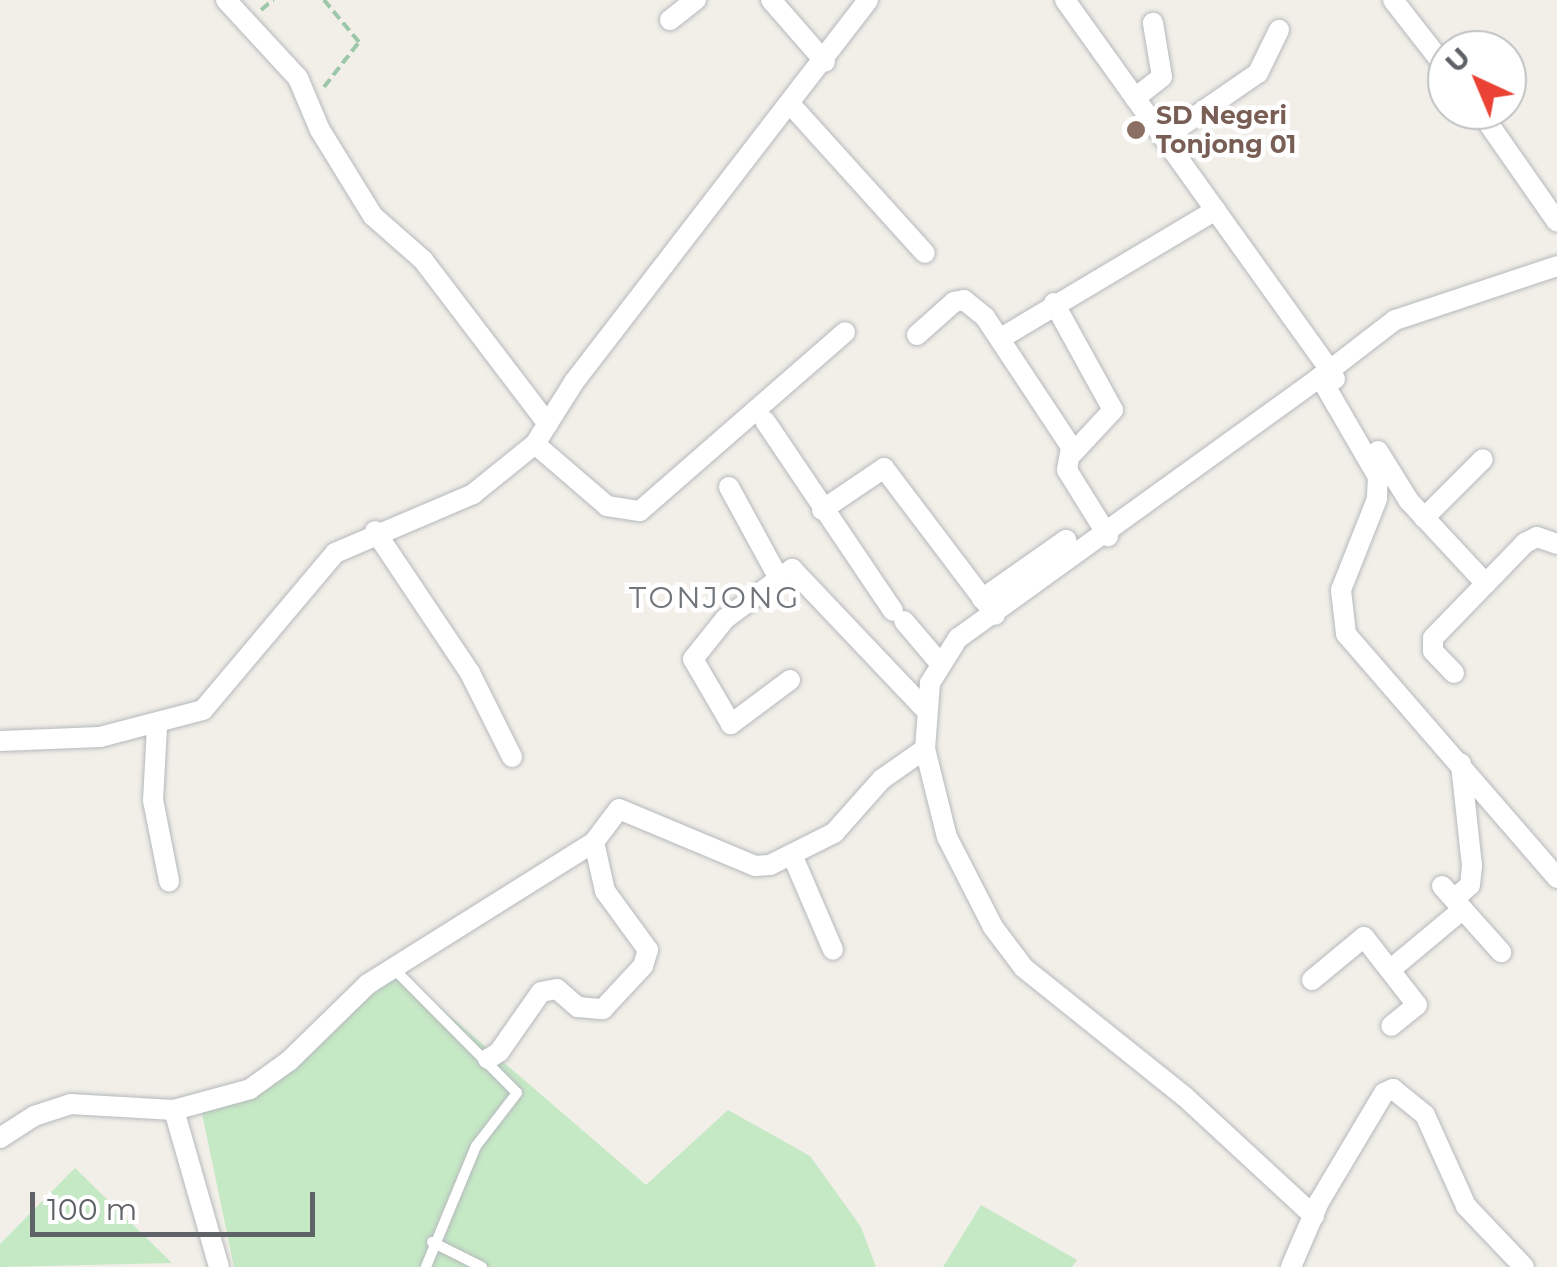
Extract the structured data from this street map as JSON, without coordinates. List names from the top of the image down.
{
  "districts": ["TONJONG"],
  "places": ["SD Negeri Tonjong 01"],
  "scale_bar": "100 m",
  "north": "top left"
}
